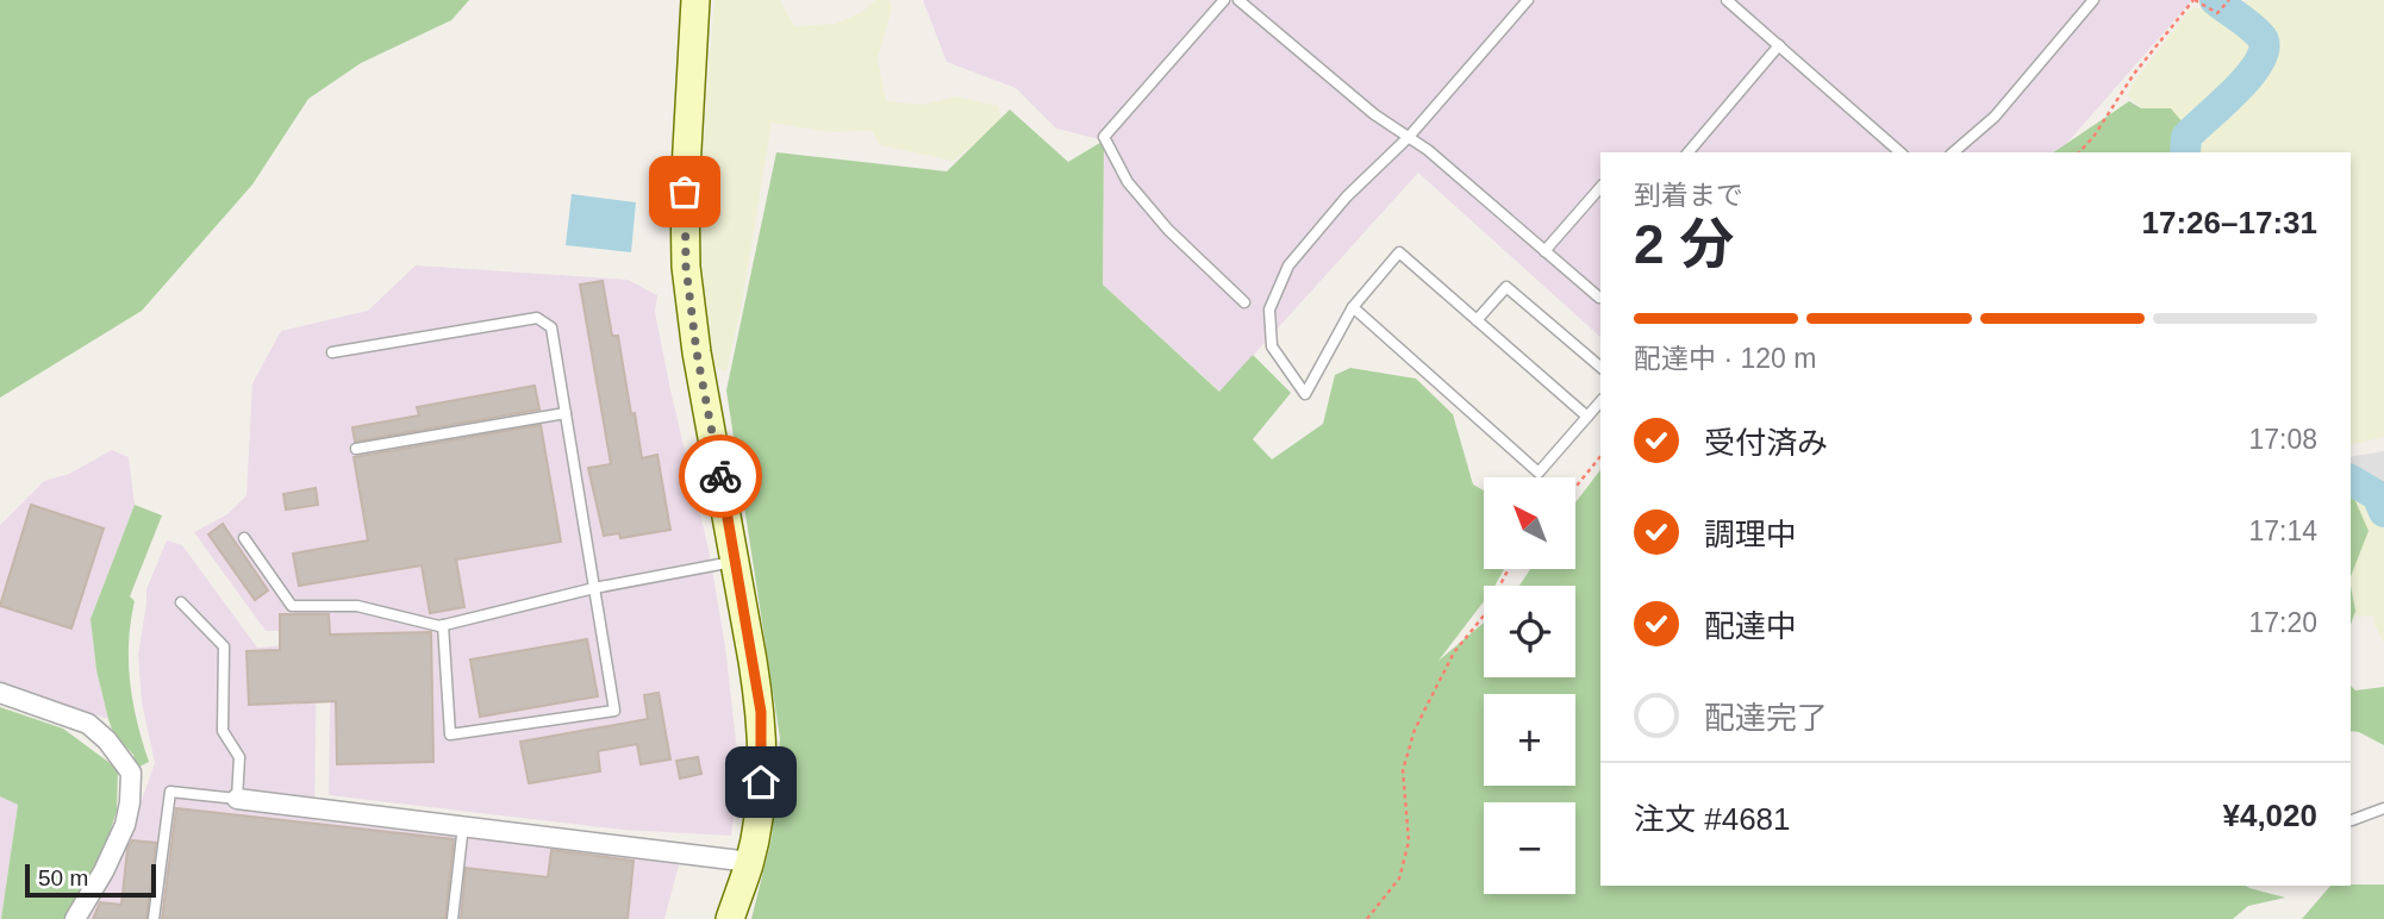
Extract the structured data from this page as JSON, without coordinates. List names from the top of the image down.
{
  "scale_bar": "50 m",
  "north": "top left",
  "page": {
    "heading": ["2 分", "到着まで", "17:26–17:31"],
    "panel": ["注文 #4681", "¥4,020"],
    "bar": "配達中 · 120 m",
    "list": [
      ["受付済み", "17:08"],
      ["調理中", "17:14"],
      ["配達中", "17:20"],
      "配達完了"
    ],
    "map_buttons": ["+", "−"],
    "scale": "50 m"
  }
}
